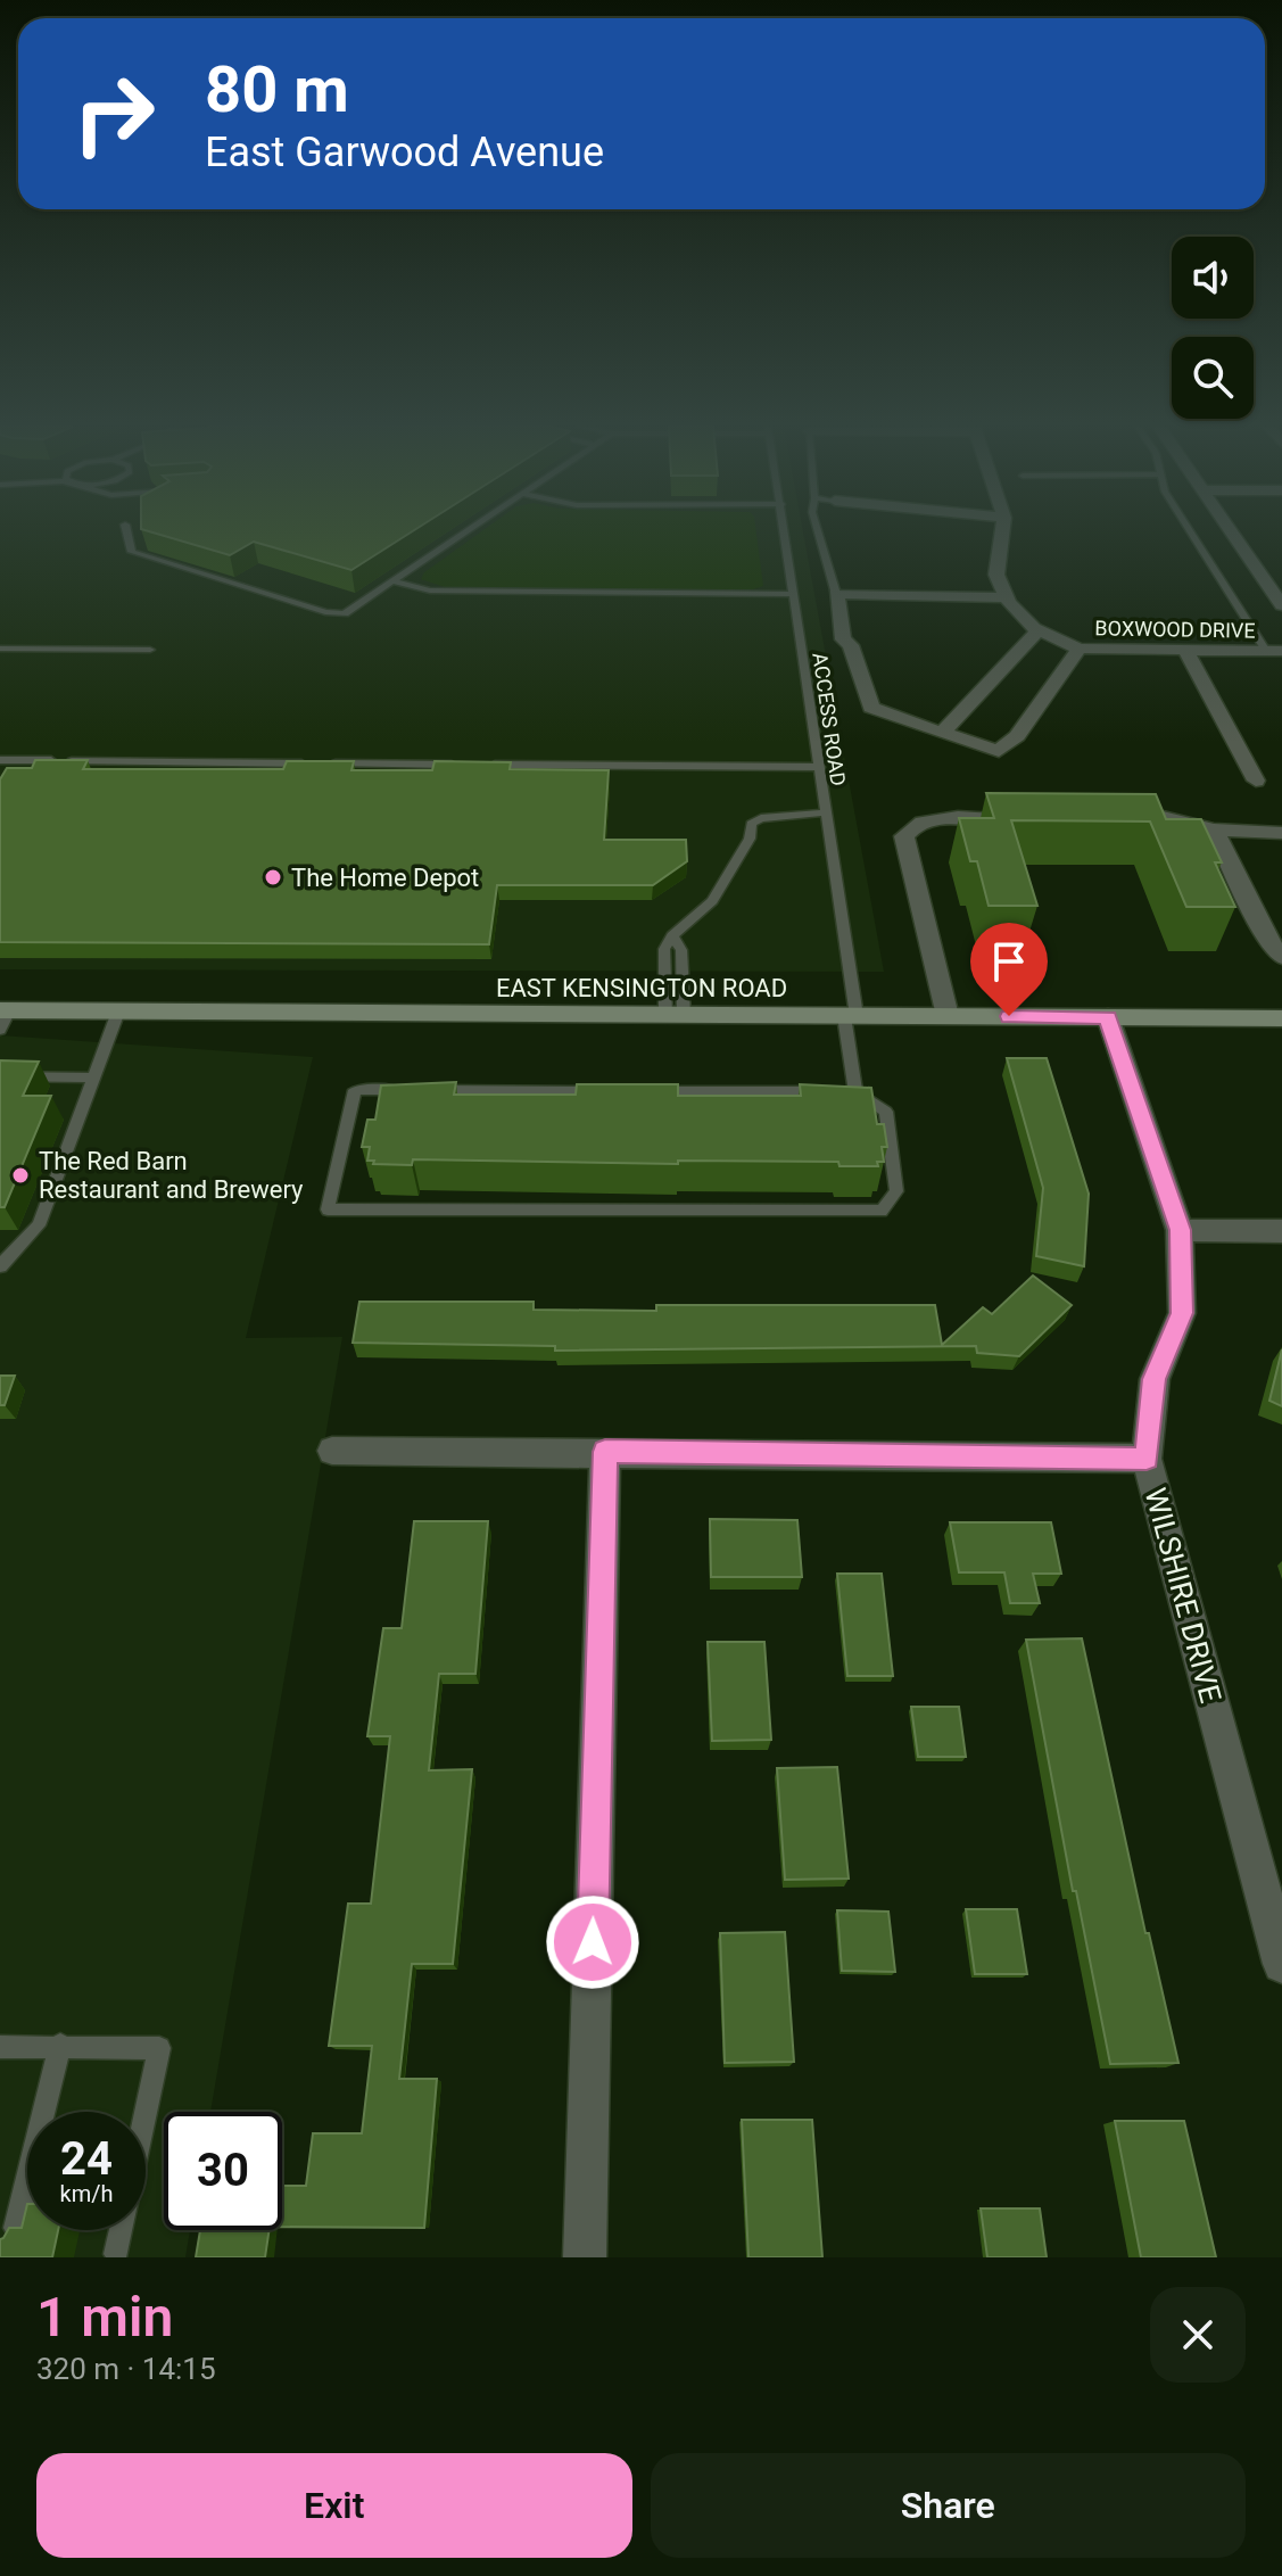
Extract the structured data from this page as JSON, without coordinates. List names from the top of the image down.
{
  "streets": {
    "main road": ["EAST KENSINGTON ROAD"],
    "street": ["BOXWOOD DRIVE", "WILSHIRE DRIVE"],
    "lane": ["ACCESS ROAD"]
  },
  "crossings": [
    ["ACCESS ROAD", "EAST KENSINGTON ROAD"],
    ["EAST KENSINGTON ROAD", "WILSHIRE DRIVE"]
  ],
  "places": ["The Home Depot", "The Red Barn Restaurant and Brewery"],
  "page": {
    "turn": ["80 m", "East Garwood Avenue"],
    "speed": "24 km/h",
    "limit": "30",
    "heading": ["1 min", "320 m · 14:15"],
    "buttons": ["Exit", "Share"]
  }
}
